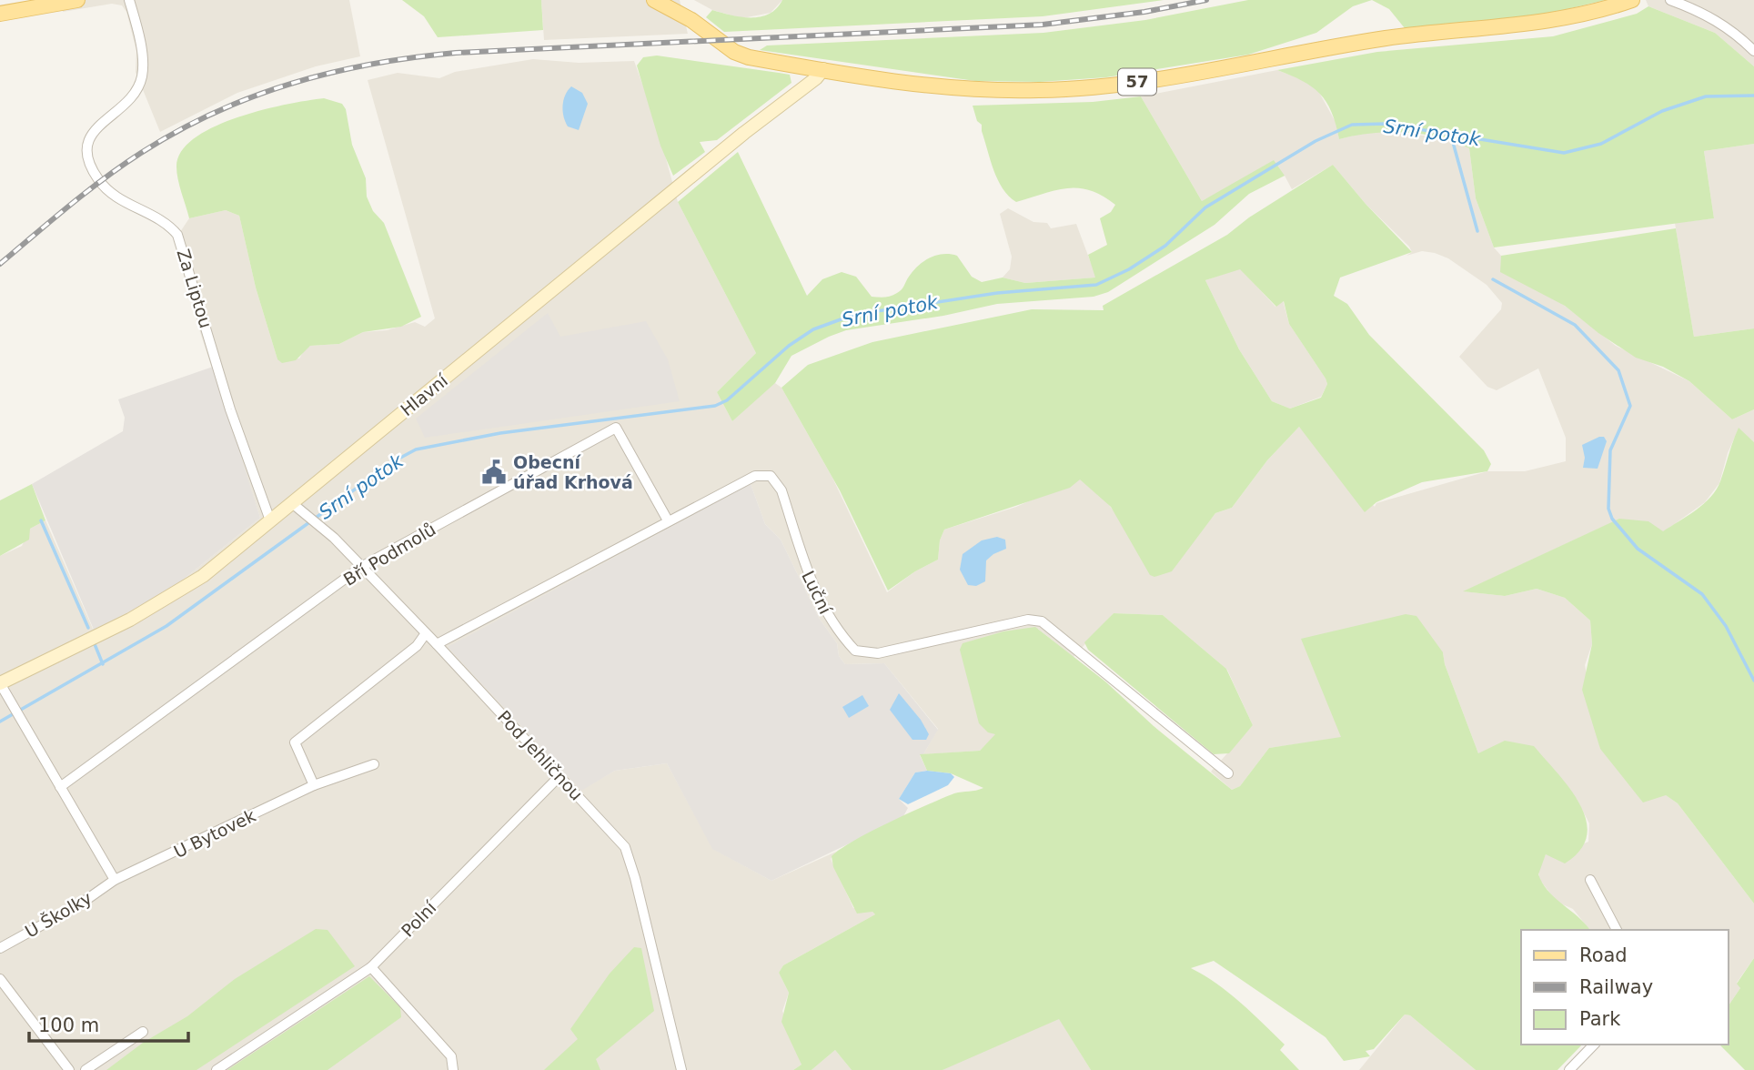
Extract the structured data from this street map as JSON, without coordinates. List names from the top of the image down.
{
  "streets": {
    "main road": ["57"],
    "street": [
      "Za Liptou",
      "Hlavní",
      "Bří Podmolů",
      "Luční",
      "Pod Jehličnou",
      "U Bytovek",
      "U Školky",
      "Polní"
    ]
  },
  "crossings": [
    ["57", "Hlavní"],
    ["Za Liptou", "Hlavní"],
    ["Hlavní", "Pod Jehličnou"],
    ["Bří Podmolů", "Luční"],
    ["Bří Podmolů", "Pod Jehličnou"],
    ["Luční", "Pod Jehličnou"],
    ["Pod Jehličnou", "Polní"],
    ["U Bytovek", "U Školky"]
  ],
  "water": ["Srní potok"],
  "places": {
    "public building": ["Obecní úřad Krhová"]
  },
  "legend": ["Road", "Railway", "Park"],
  "scale_bar": "100 m"
}
